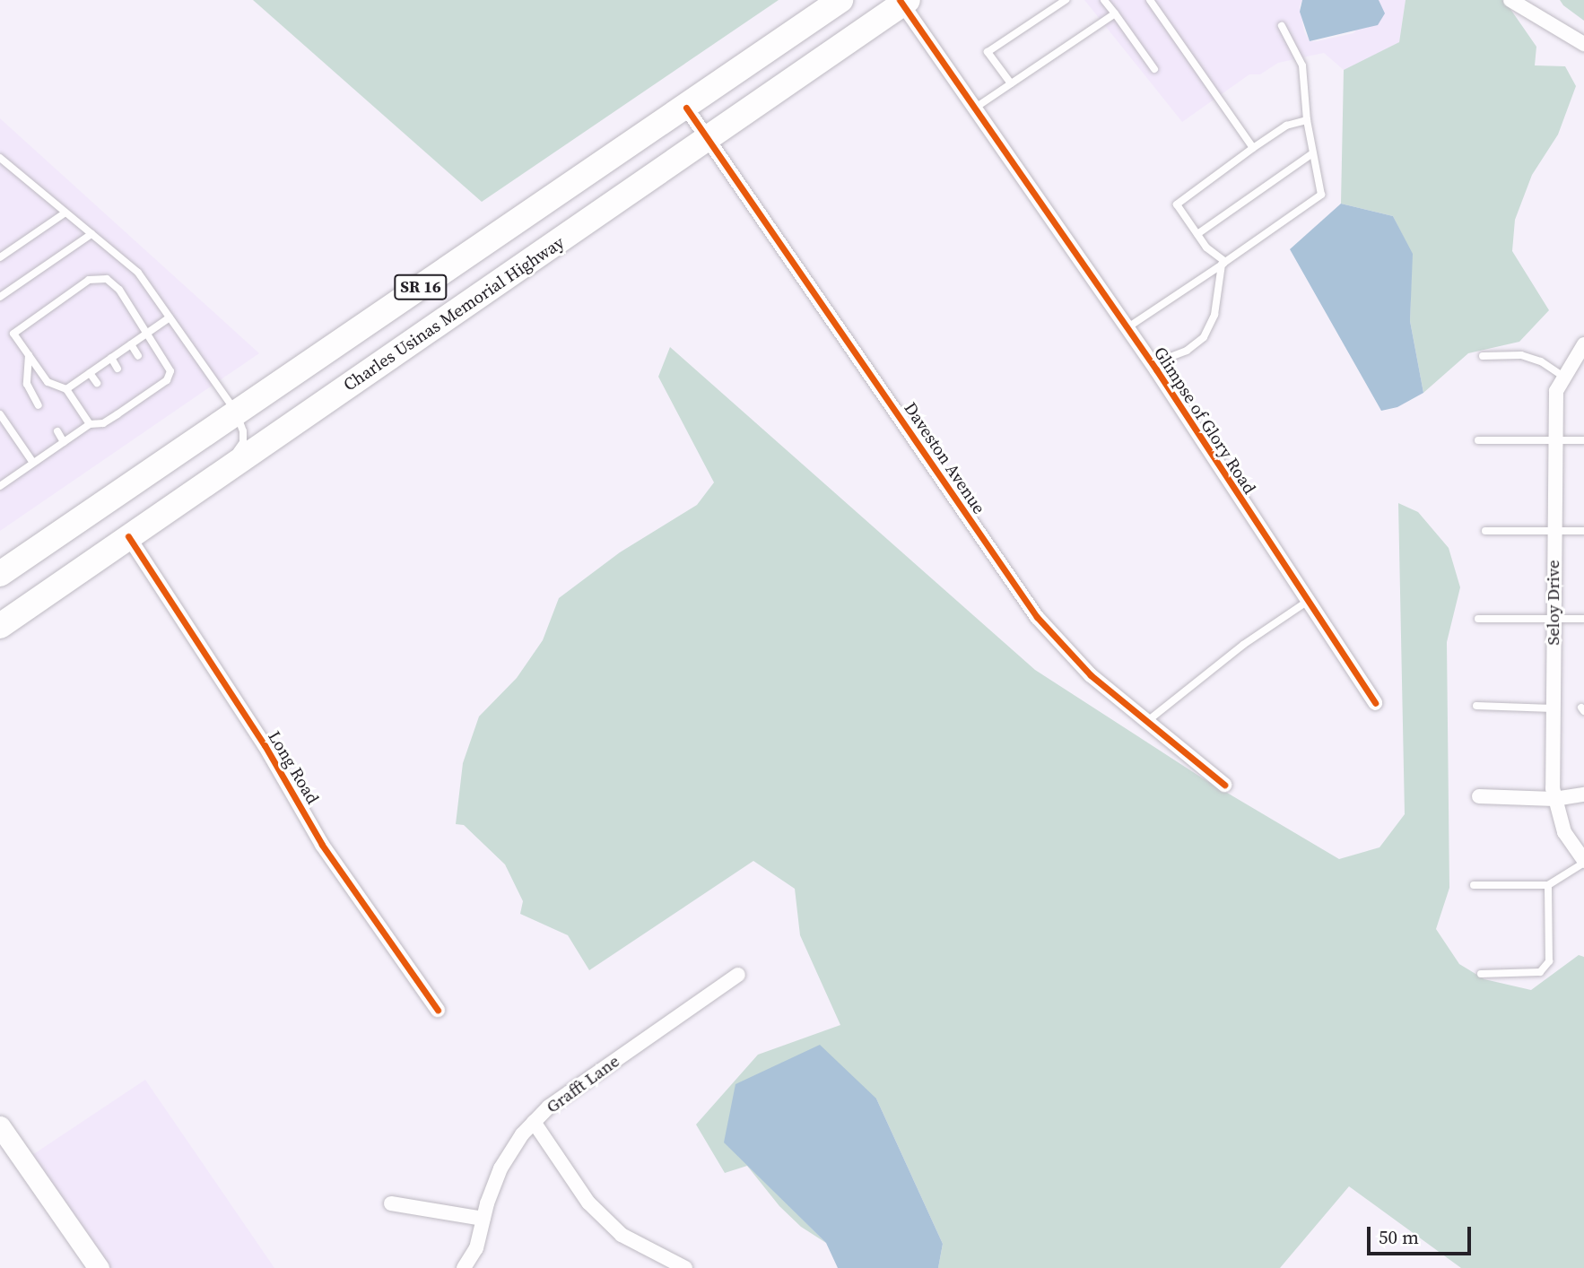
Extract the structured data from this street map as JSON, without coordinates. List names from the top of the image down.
{
  "streets": {
    "highway": ["SR 16", "Charles Usinas Memorial Highway"],
    "street": [
      "Glimpse of Glory Road",
      "Daveston Avenue",
      "Seloy Drive",
      "Long Road",
      "Grafft Lane"
    ]
  },
  "crossings": [
    ["SR 16", "Daveston Avenue"],
    ["Charles Usinas Memorial Highway", "Glimpse of Glory Road"],
    ["Charles Usinas Memorial Highway", "Daveston Avenue"],
    ["Charles Usinas Memorial Highway", "Long Road"]
  ],
  "scale_bar": "50 m"
}
